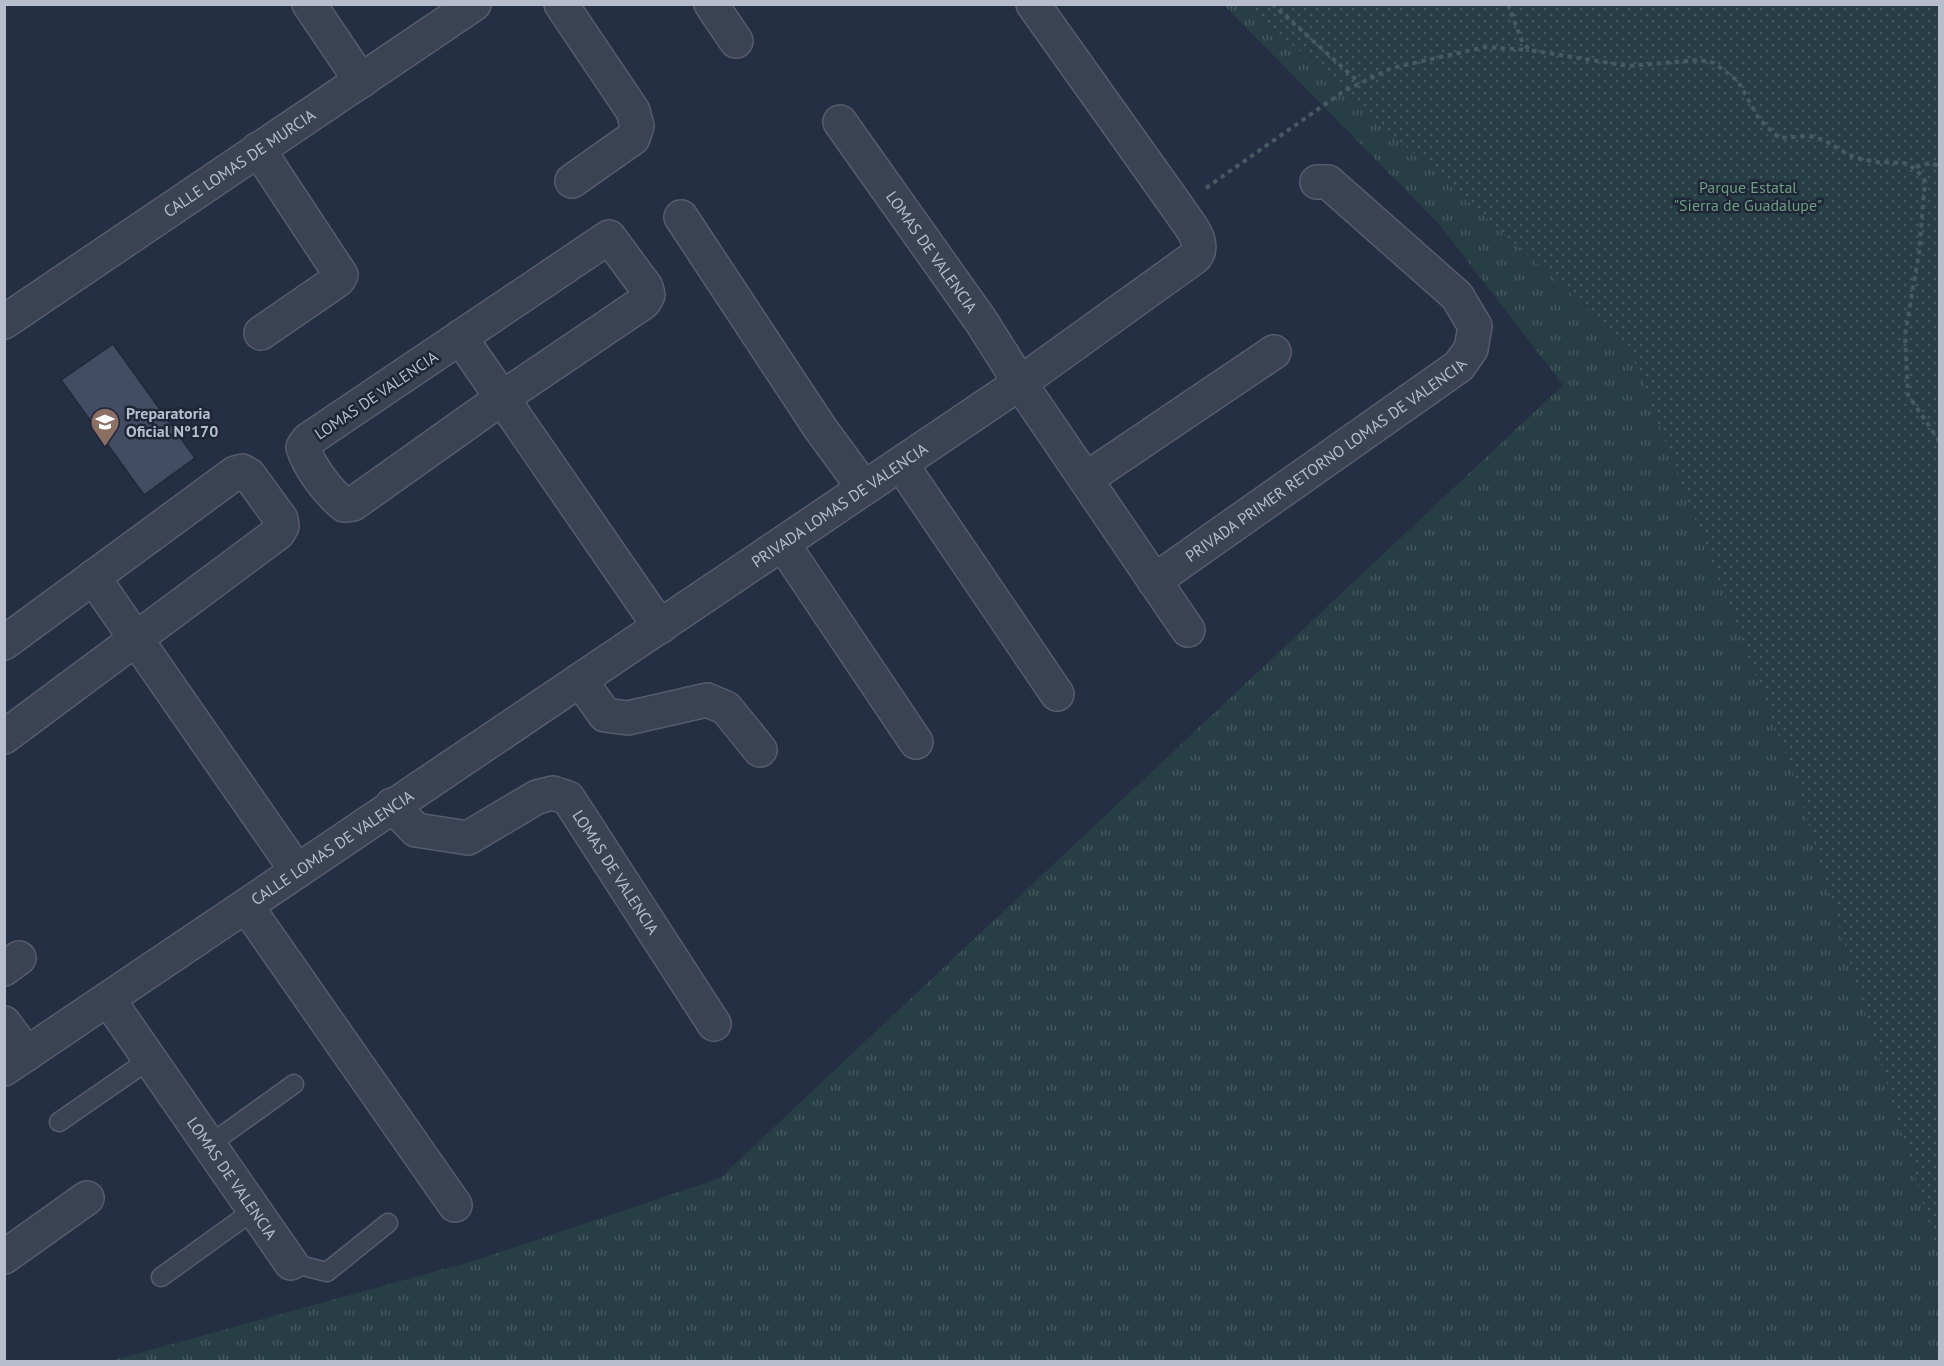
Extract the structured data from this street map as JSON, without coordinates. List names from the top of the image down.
{
  "streets": {
    "street": [
      "CALLE LOMAS DE MURCIA",
      "LOMAS DE VALENCIA",
      "PRIVADA PRIMER RETORNO LOMAS DE VALENCIA",
      "PRIVADA LOMAS DE VALENCIA",
      "CALLE LOMAS DE VALENCIA"
    ]
  },
  "crossings": [
    ["LOMAS DE VALENCIA", "PRIVADA LOMAS DE VALENCIA"],
    ["LOMAS DE VALENCIA", "CALLE LOMAS DE VALENCIA"],
    ["PRIVADA LOMAS DE VALENCIA", "CALLE LOMAS DE VALENCIA"]
  ],
  "parks": ["Parque Estatal \"Sierra de Guadalupe\""],
  "places": {
    "school or university": ["Preparatoria Oficial N°170"]
  }
}
